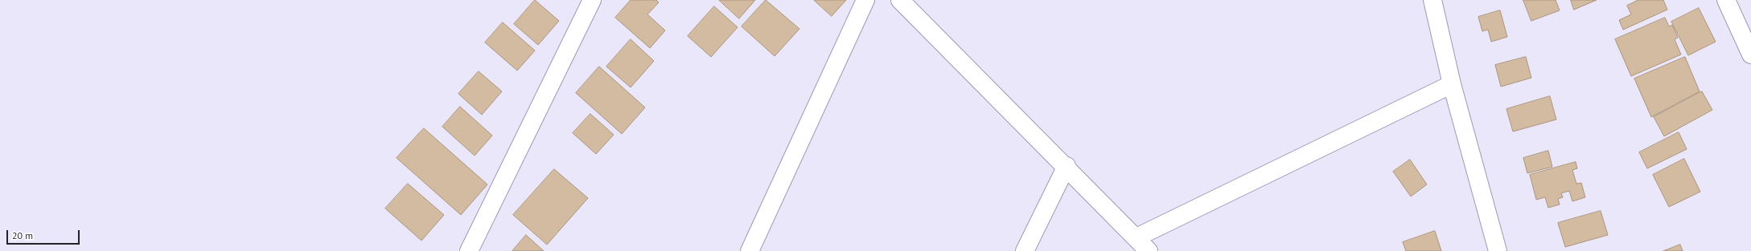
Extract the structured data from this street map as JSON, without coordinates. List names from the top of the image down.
{
  "scale_bar": "20 m"
}
